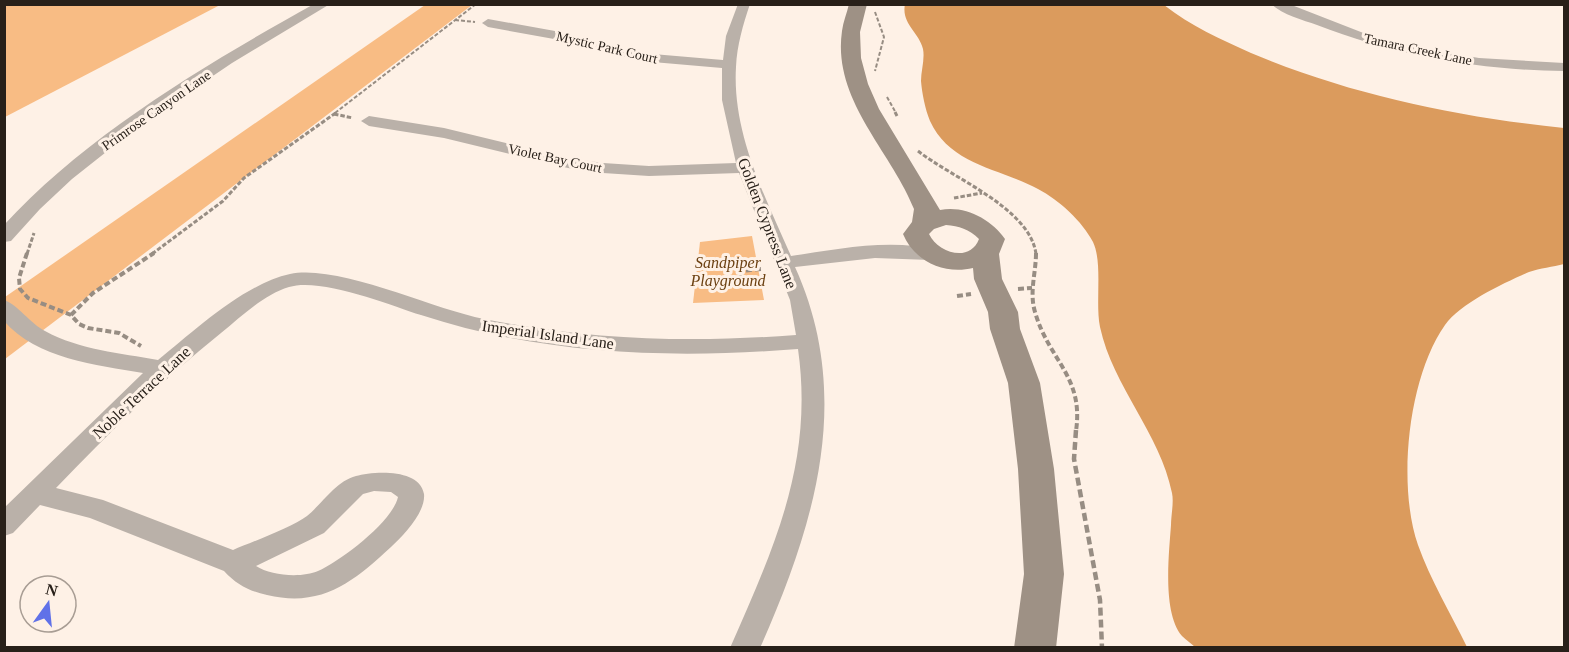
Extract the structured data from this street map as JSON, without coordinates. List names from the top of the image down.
{
  "streets": {
    "street": [
      "Mystic Park Court",
      "Tamara Creek Lane",
      "Primrose Canyon Lane",
      "Violet Bay Court",
      "Golden Cypress Lane",
      "Imperial Island Lane",
      "Noble Terrace Lane"
    ]
  },
  "crossings": [
    ["Mystic Park Court", "Golden Cypress Lane"],
    ["Violet Bay Court", "Golden Cypress Lane"],
    ["Golden Cypress Lane", "Imperial Island Lane"],
    ["Imperial Island Lane", "Noble Terrace Lane"]
  ],
  "parks": ["Sandpiper Playground"],
  "north": "top"
}
